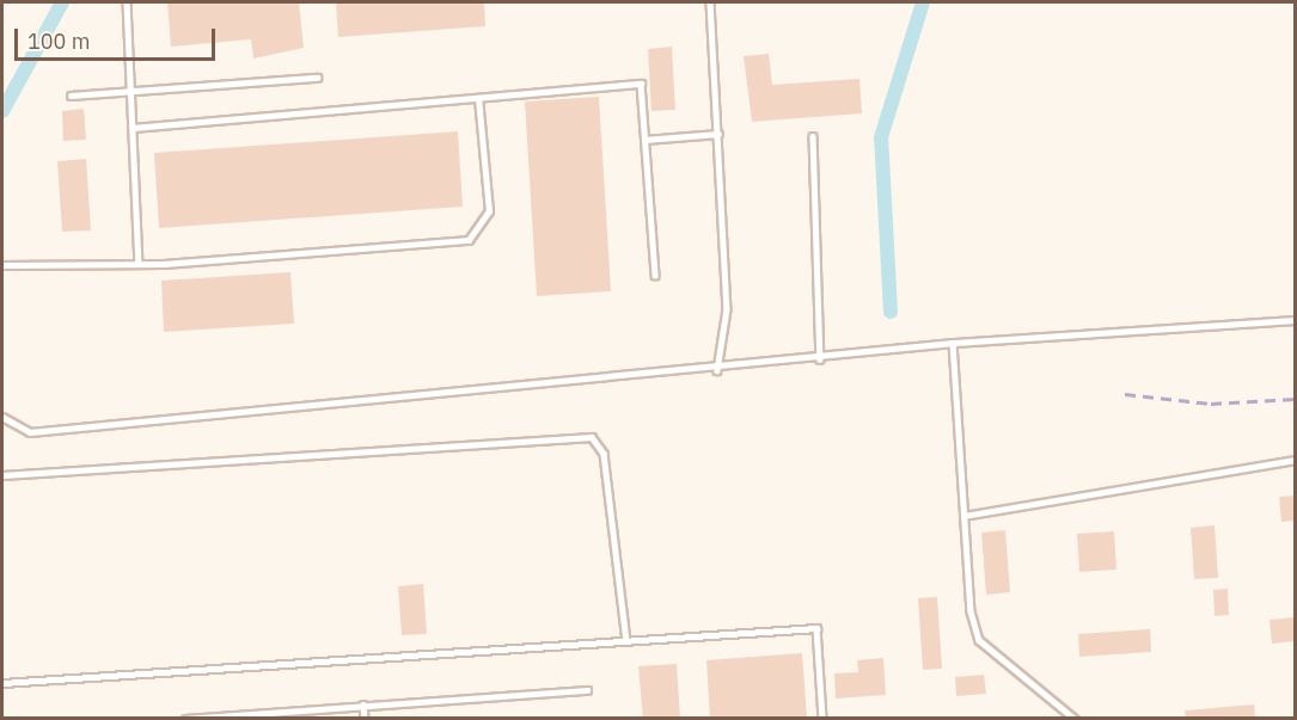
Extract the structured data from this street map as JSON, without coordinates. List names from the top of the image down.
{
  "scale_bar": "100 m"
}
